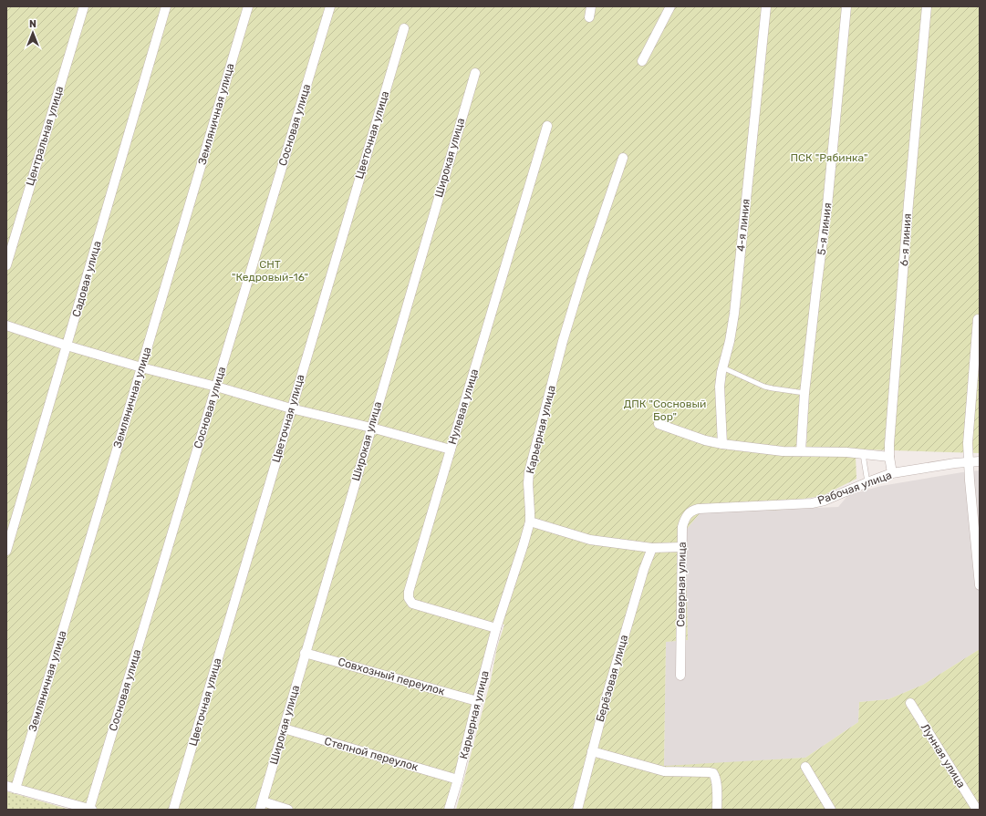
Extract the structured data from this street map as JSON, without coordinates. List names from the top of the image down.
{
  "streets": {
    "street": [
      "Земляничная улица",
      "Сосновая улица",
      "Цветочная улица",
      "Центральная улица",
      "Широкая улица",
      "4-я линия",
      "5-я линия",
      "6-я линия",
      "Садовая улица",
      "Нулевая улица",
      "Карьерная улица",
      "Рабочая улица",
      "Северная улица",
      "Совхозный переулок",
      "Берёзовая улица",
      "Степной переулок",
      "Лунная улица"
    ]
  },
  "crossings": [
    ["Широкая улица", "Совхозный переулок"],
    ["Широкая улица", "Степной переулок"],
    ["6-я линия", "Рабочая улица"],
    ["Нулевая улица", "Карьерная улица"],
    ["Карьерная улица", "Совхозный переулок"],
    ["Карьерная улица", "Степной переулок"],
    ["Рабочая улица", "Северная улица"]
  ],
  "parks": ["ПСК \"Рябинка\"", "СНТ \"Кедровый-16\"", "ДПК \"Сосновый Бор\""],
  "north": "top"
}
